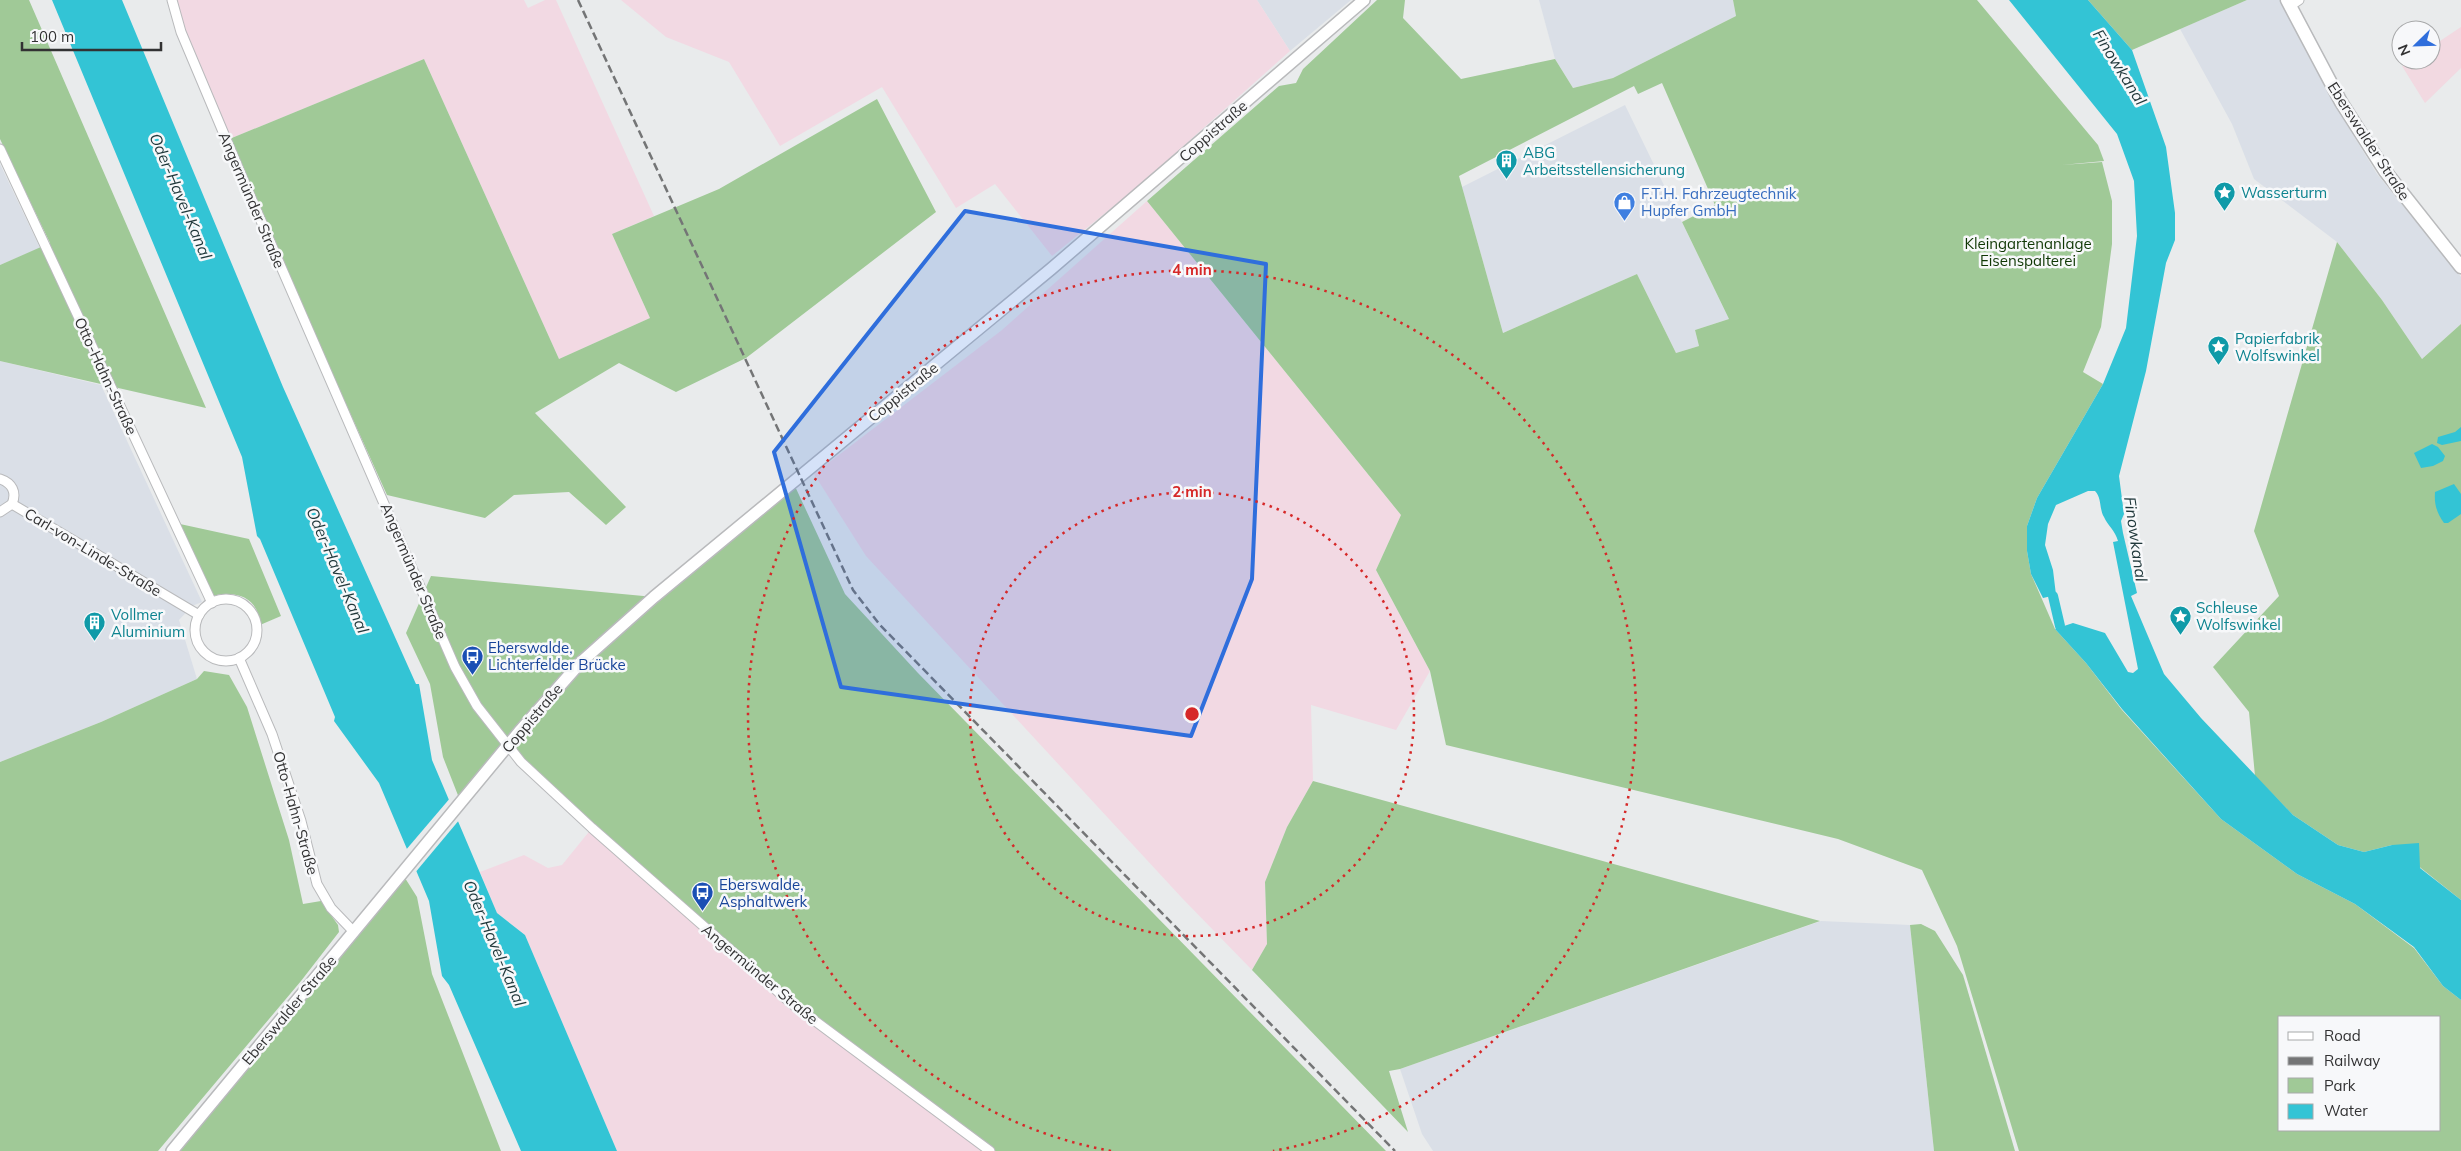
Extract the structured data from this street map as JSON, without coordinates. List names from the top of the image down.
{
  "streets": {
    "main road": ["Coppistraße", "Eberswalder Straße"],
    "street": ["Angermünder Straße", "Otto-Hahn-Straße", "Carl-von-Linde-Straße"]
  },
  "crossings": [
    ["Coppistraße", "Eberswalder Straße"],
    ["Coppistraße", "Angermünder Straße"],
    ["Eberswalder Straße", "Otto-Hahn-Straße"],
    ["Otto-Hahn-Straße", "Carl-von-Linde-Straße"]
  ],
  "water": ["Finowkanal", "Oder-Havel-Kanal"],
  "parks": ["Kleingartenanlage Eisenspalterei"],
  "places": {
    "building": ["ABG Arbeitsstellensicherung", "Vollmer Aluminium"],
    "place": ["Wasserturm", "Papierfabrik Wolfswinkel", "Schleuse Wolfswinkel"],
    "shop": ["F.T.H. Fahrzeugtechnik Hupfer GmbH"],
    "bus stop": ["Eberswalde, Lichterfelder Brücke", "Eberswalde, Asphaltwerk"]
  },
  "legend": [
    "Road",
    "Railway",
    "Park",
    "Water"
  ],
  "scale_bar": "100 m",
  "north": "bottom left",
  "rings": ["4 min", "2 min"]
}
